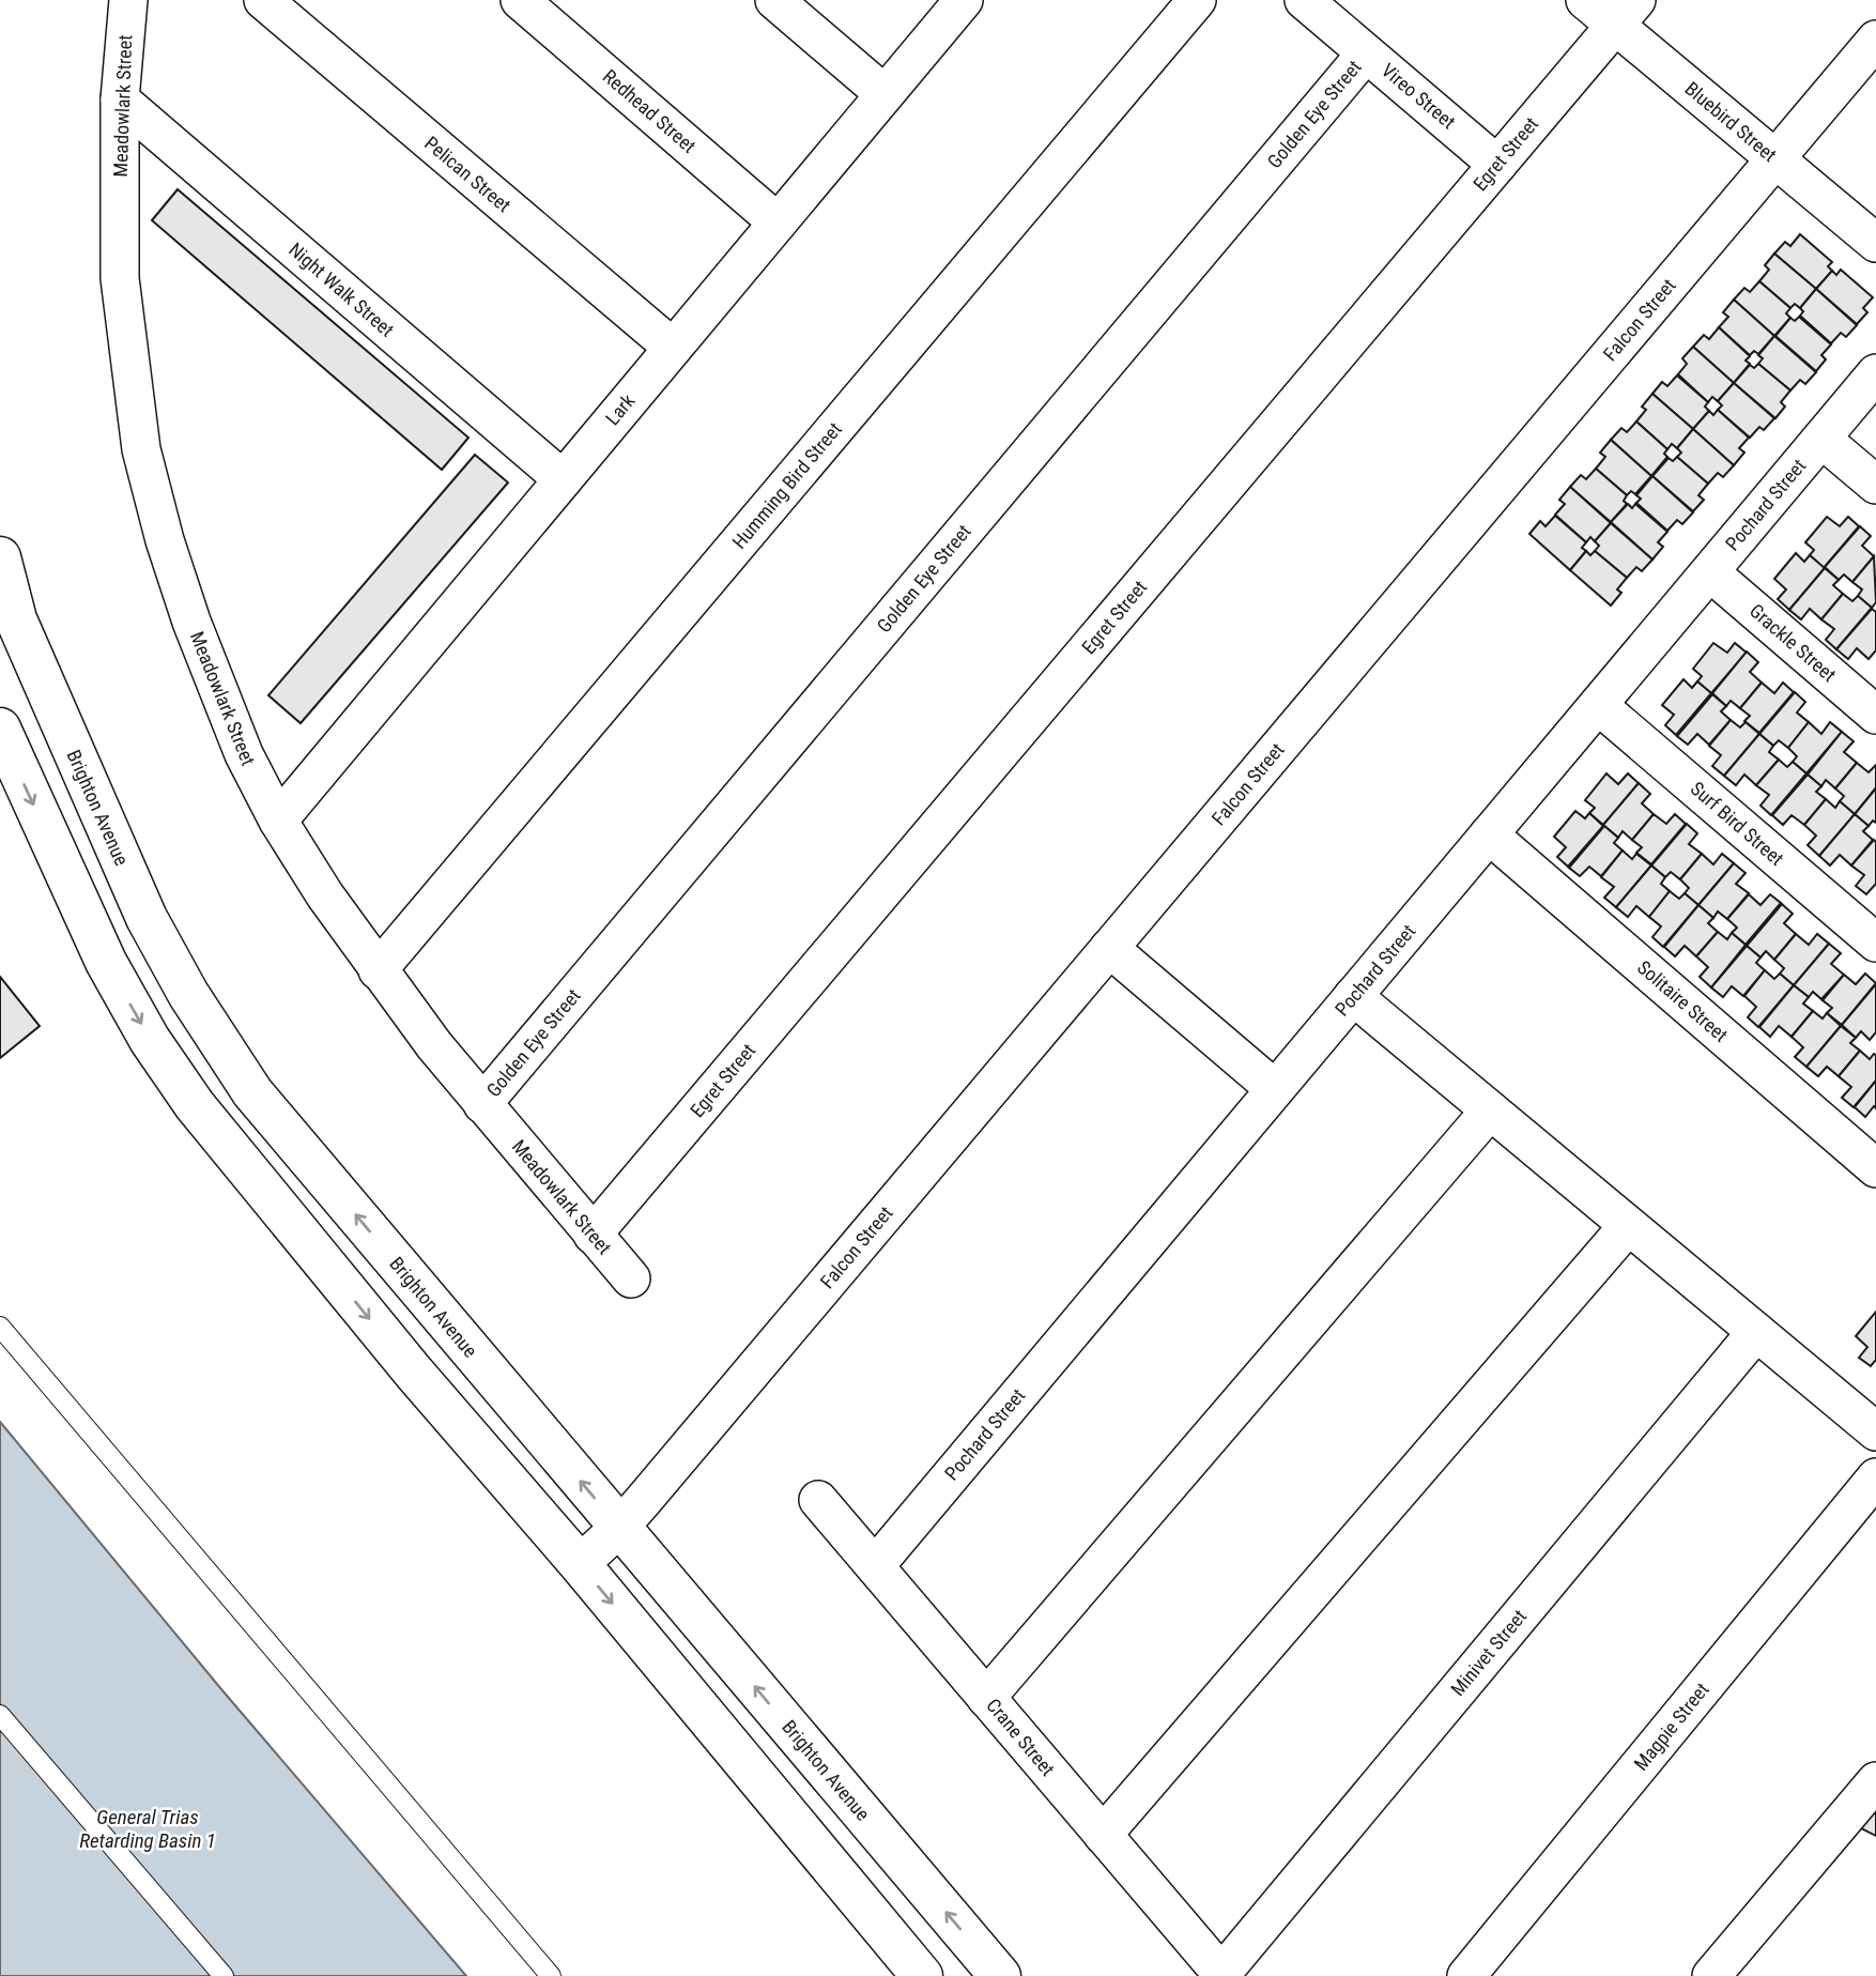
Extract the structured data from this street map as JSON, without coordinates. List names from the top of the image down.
{
  "streets": {
    "street": [
      "Vireo Street",
      "Meadowlark Street",
      "Redhead Street",
      "Golden Eye Street",
      "Bluebird Street",
      "Egret Street",
      "Pelican Street",
      "Night Walk Street",
      "Falcon Street",
      "Lark",
      "Humming Bird Street",
      "Pochard Street",
      "Grackle Street",
      "Brighton Avenue",
      "Surf Bird Street",
      "Solitaire Street",
      "Minivet Street",
      "Magpie Street",
      "Crane Street"
    ]
  },
  "crossings": [
    ["Vireo Street", "Golden Eye Street"],
    ["Vireo Street", "Egret Street"],
    ["Meadowlark Street", "Golden Eye Street"],
    ["Meadowlark Street", "Egret Street"],
    ["Meadowlark Street", "Night Walk Street"],
    ["Meadowlark Street", "Lark"],
    ["Meadowlark Street", "Humming Bird Street"],
    ["Redhead Street", "Lark"],
    ["Bluebird Street", "Egret Street"],
    ["Bluebird Street", "Falcon Street"],
    ["Pelican Street", "Lark"],
    ["Night Walk Street", "Lark"],
    ["Falcon Street", "Brighton Avenue"],
    ["Pochard Street", "Grackle Street"],
    ["Pochard Street", "Surf Bird Street"],
    ["Pochard Street", "Solitaire Street"],
    ["Pochard Street", "Crane Street"],
    ["Minivet Street", "Crane Street"]
  ],
  "water": ["General Trias Retarding Basin 1"]
}
